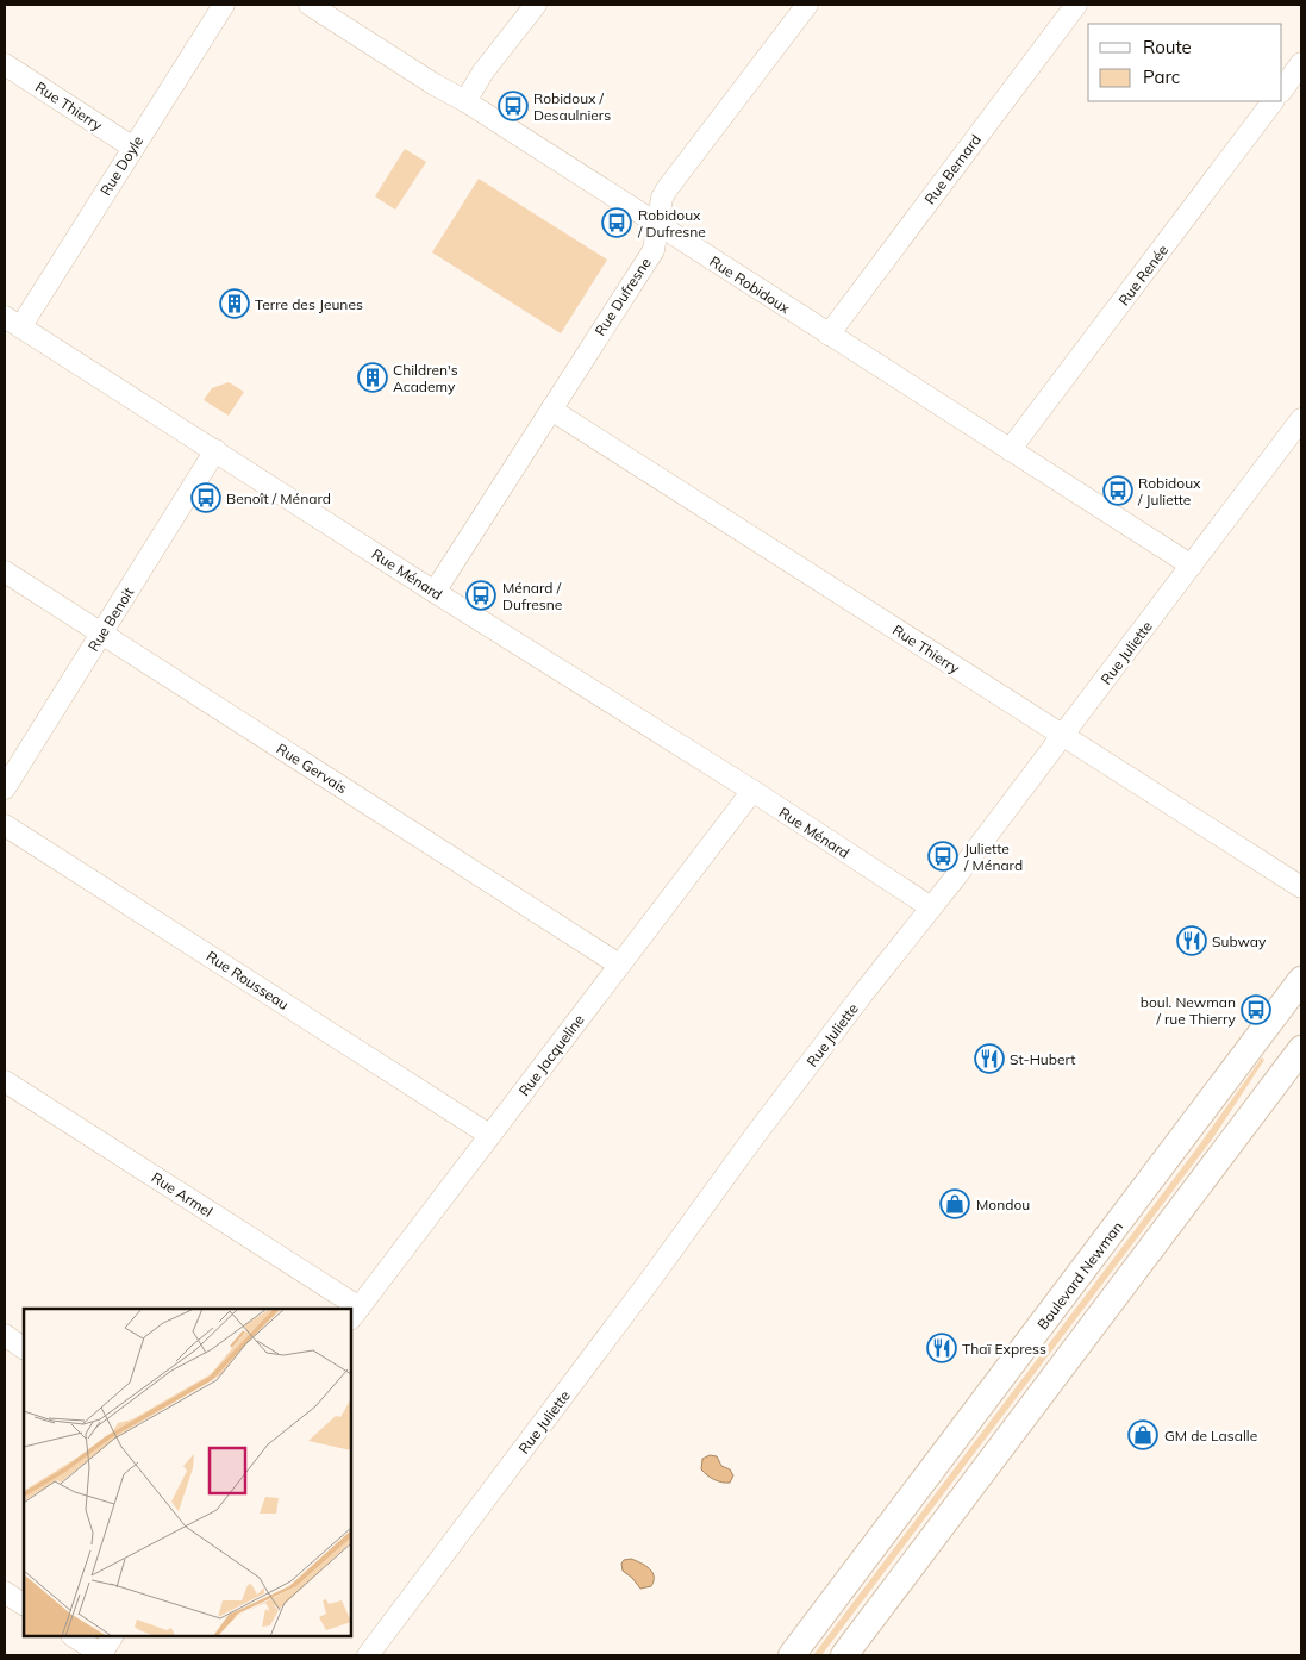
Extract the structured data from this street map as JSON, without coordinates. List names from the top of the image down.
{
  "streets": {
    "main road": ["Boulevard Newman"],
    "street": [
      "Rue Thierry",
      "Rue Doyle",
      "Rue Bernard",
      "Rue Renée",
      "Rue Robidoux",
      "Rue Dufresne",
      "Rue Ménard",
      "Rue Benoit",
      "Rue Juliette",
      "Rue Gervais",
      "Rue Rousseau",
      "Rue Jacqueline",
      "Rue Armel"
    ]
  },
  "crossings": [
    ["Rue Thierry", "Rue Doyle"],
    ["Rue Thierry", "Rue Dufresne"],
    ["Rue Thierry", "Rue Juliette"],
    ["Rue Doyle", "Rue Ménard"],
    ["Rue Bernard", "Rue Robidoux"],
    ["Rue Renée", "Rue Robidoux"],
    ["Rue Robidoux", "Rue Dufresne"],
    ["Rue Robidoux", "Rue Juliette"],
    ["Rue Dufresne", "Rue Ménard"],
    ["Rue Ménard", "Rue Benoit"],
    ["Rue Ménard", "Rue Juliette"],
    ["Rue Ménard", "Rue Jacqueline"],
    ["Rue Benoit", "Rue Gervais"],
    ["Rue Gervais", "Rue Jacqueline"],
    ["Rue Rousseau", "Rue Jacqueline"]
  ],
  "places": {
    "bus stop": [
      "Robidoux / Desaulniers",
      "Robidoux / Dufresne",
      "Robidoux / Juliette",
      "Benoît / Ménard",
      "Ménard / Dufresne",
      "Juliette / Ménard",
      "boul. Newman / rue Thierry"
    ],
    "building": ["Terre des Jeunes", "Children's Academy"],
    "restaurant": ["Subway", "St-Hubert", "Thaï Express"],
    "shop": ["Mondou", "GM de Lasalle"]
  },
  "legend": ["Route", "Parc"]
}
